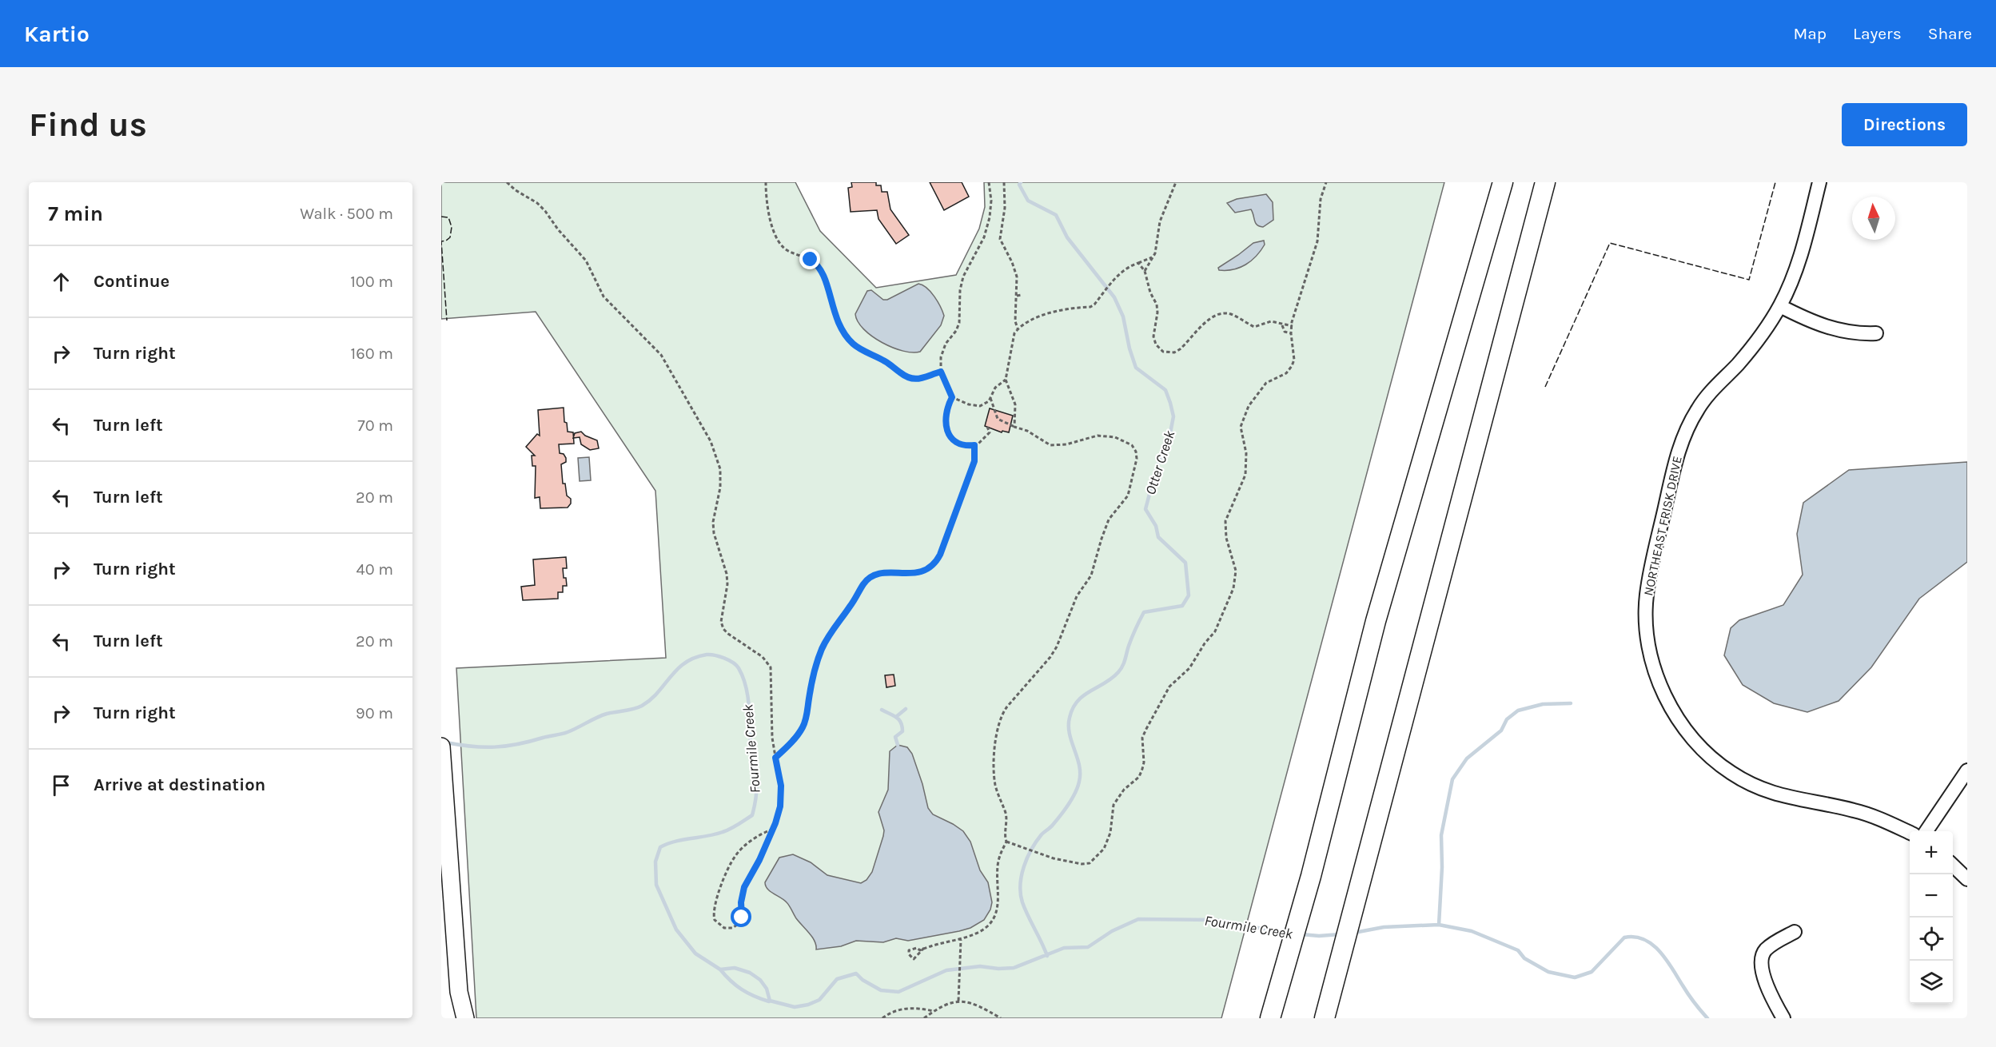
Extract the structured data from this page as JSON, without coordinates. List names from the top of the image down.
{
  "streets": {
    "street": ["NORTHEAST FRISK DRIVE"]
  },
  "water": ["Otter Creek", "Fourmile Creek"],
  "north": "top",
  "page": {
    "header": "Kartio",
    "nav": ["Map", "Layers", "Share"],
    "buttons": "Directions",
    "title": "Find us",
    "heading": ["7 min", "Walk · 500 m"],
    "list": [
      ["Continue", "100 m"],
      ["Turn right", "160 m"],
      ["Turn left", "70 m"],
      ["Turn left", "20 m"],
      ["Turn right", "40 m"],
      ["Turn left", "20 m"],
      ["Turn right", "90 m"],
      "Arrive at destination"
    ],
    "map_buttons": ["+", "−"]
  }
}
